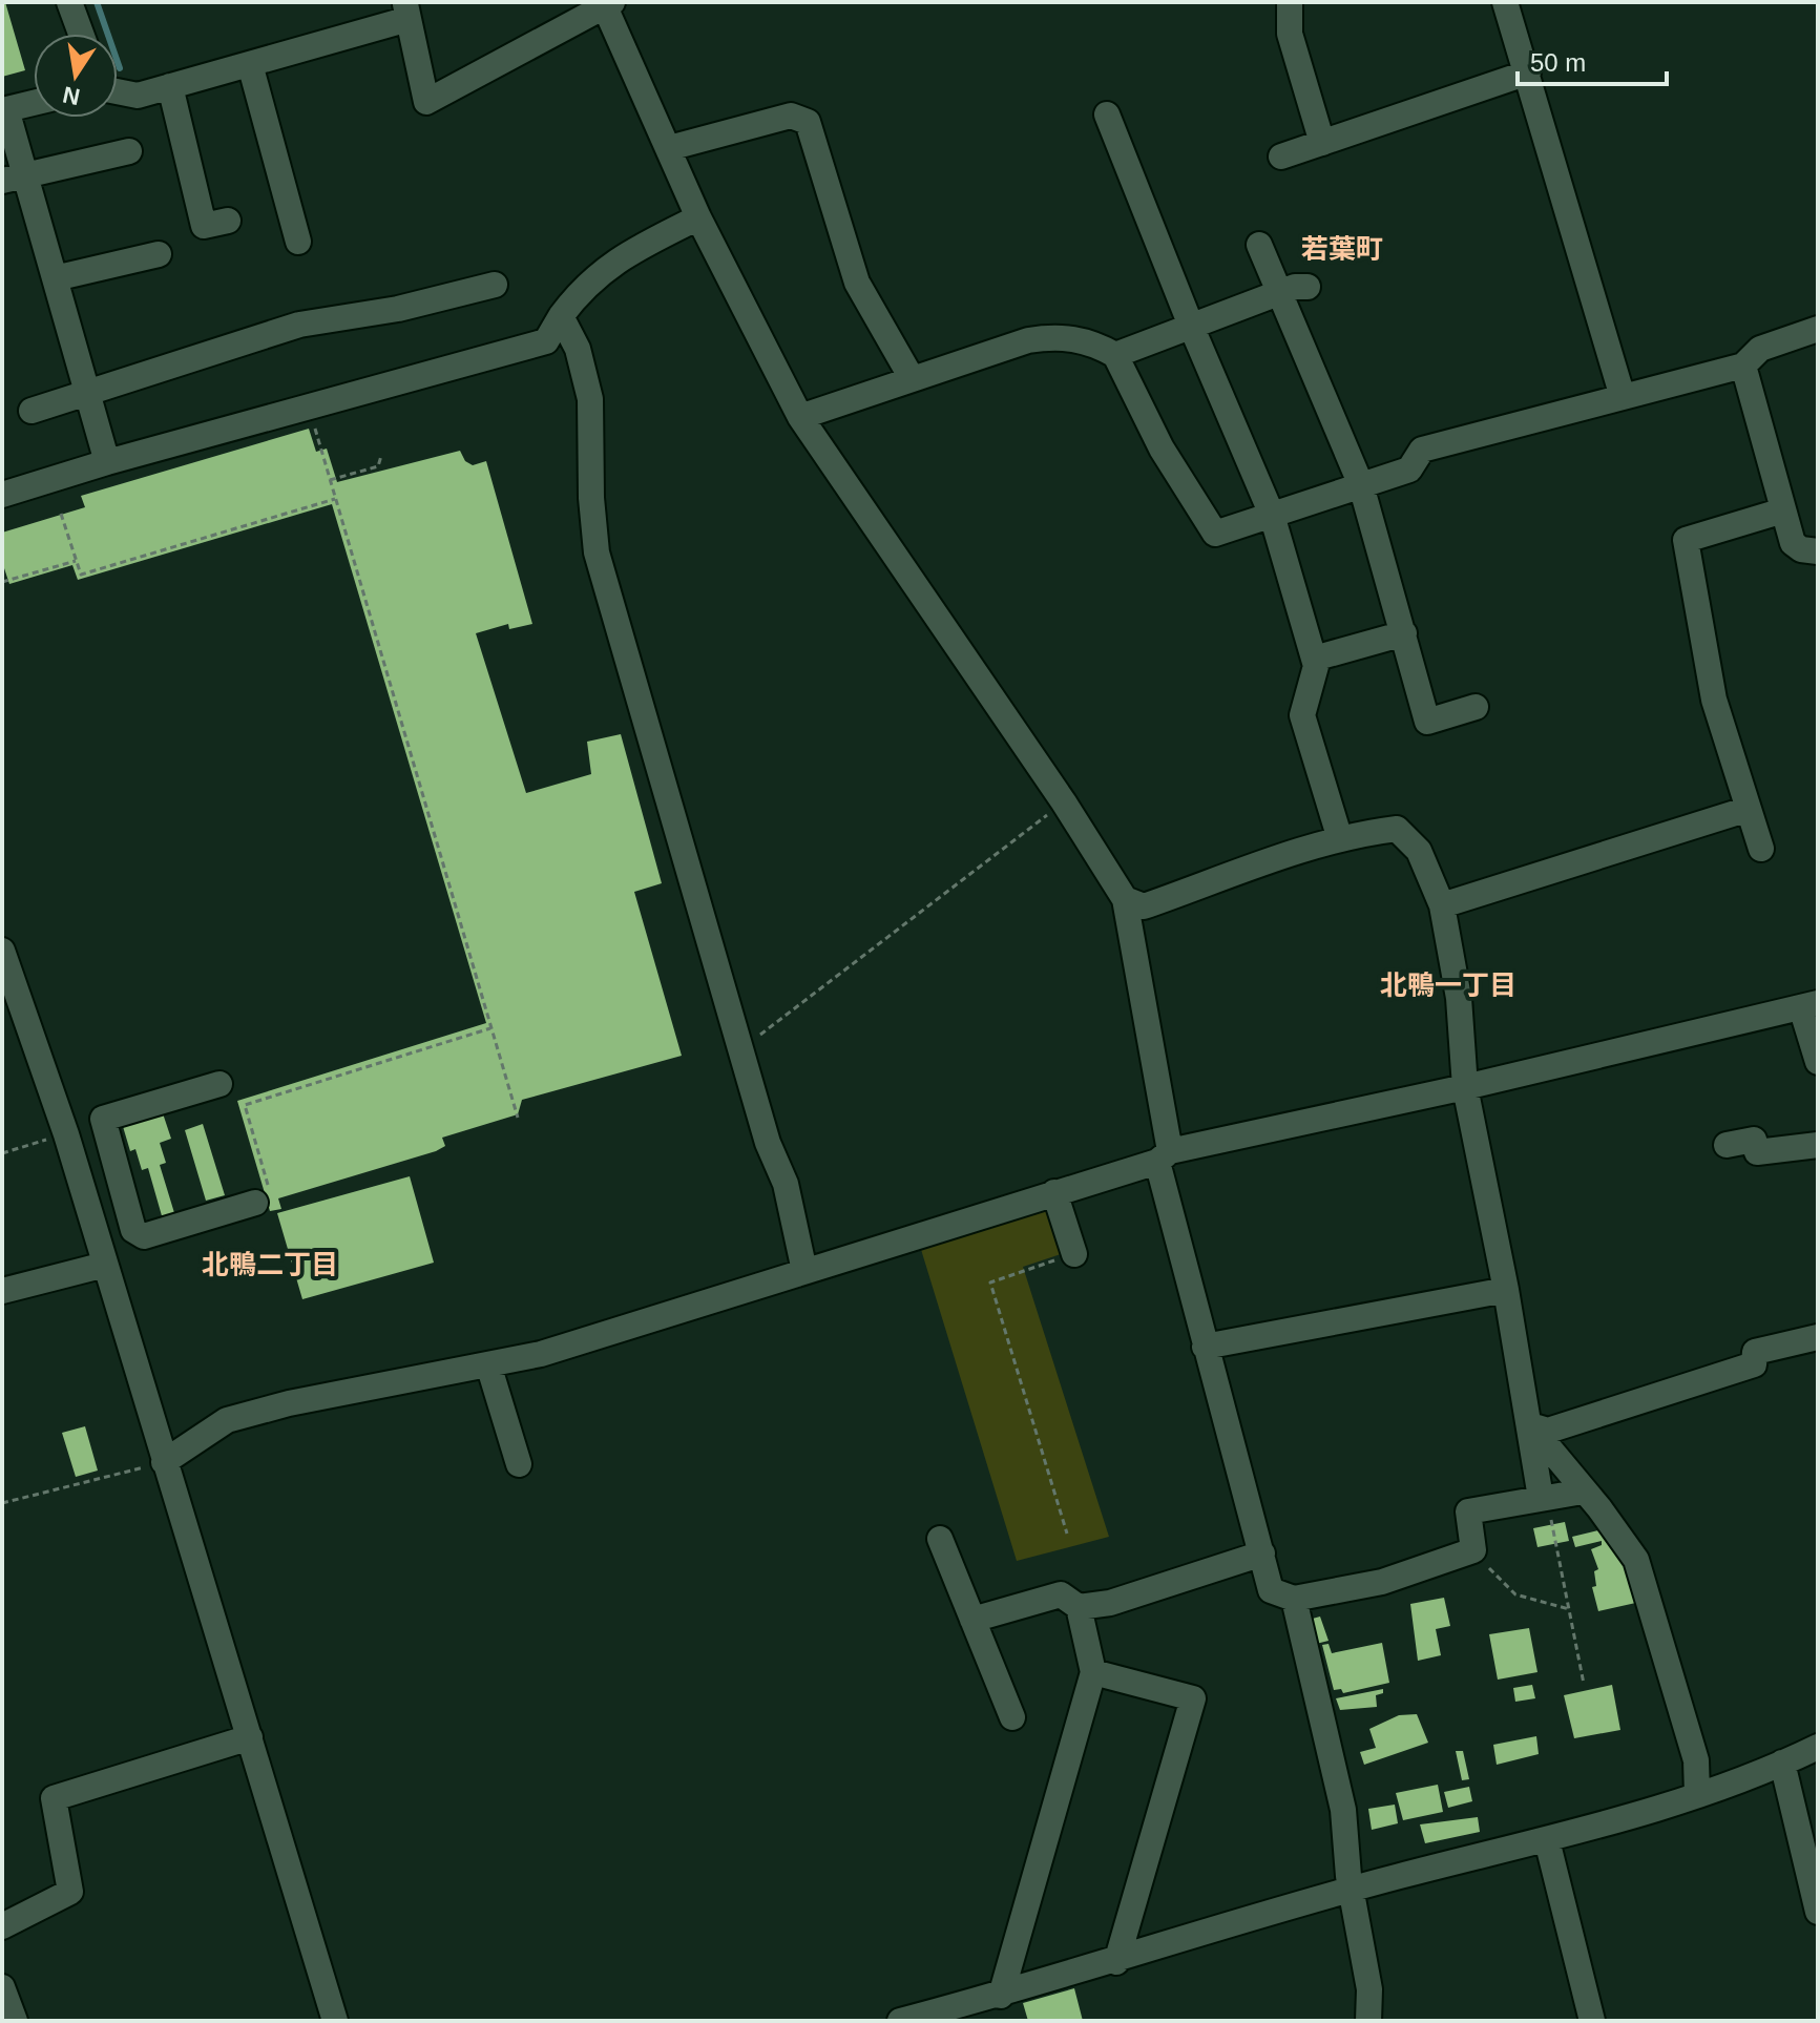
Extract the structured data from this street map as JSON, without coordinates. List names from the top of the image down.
{
  "districts": ["若葉町", "北鴨一丁目", "北鴨二丁目"],
  "scale_bar": "50 m",
  "north": "bottom"
}
